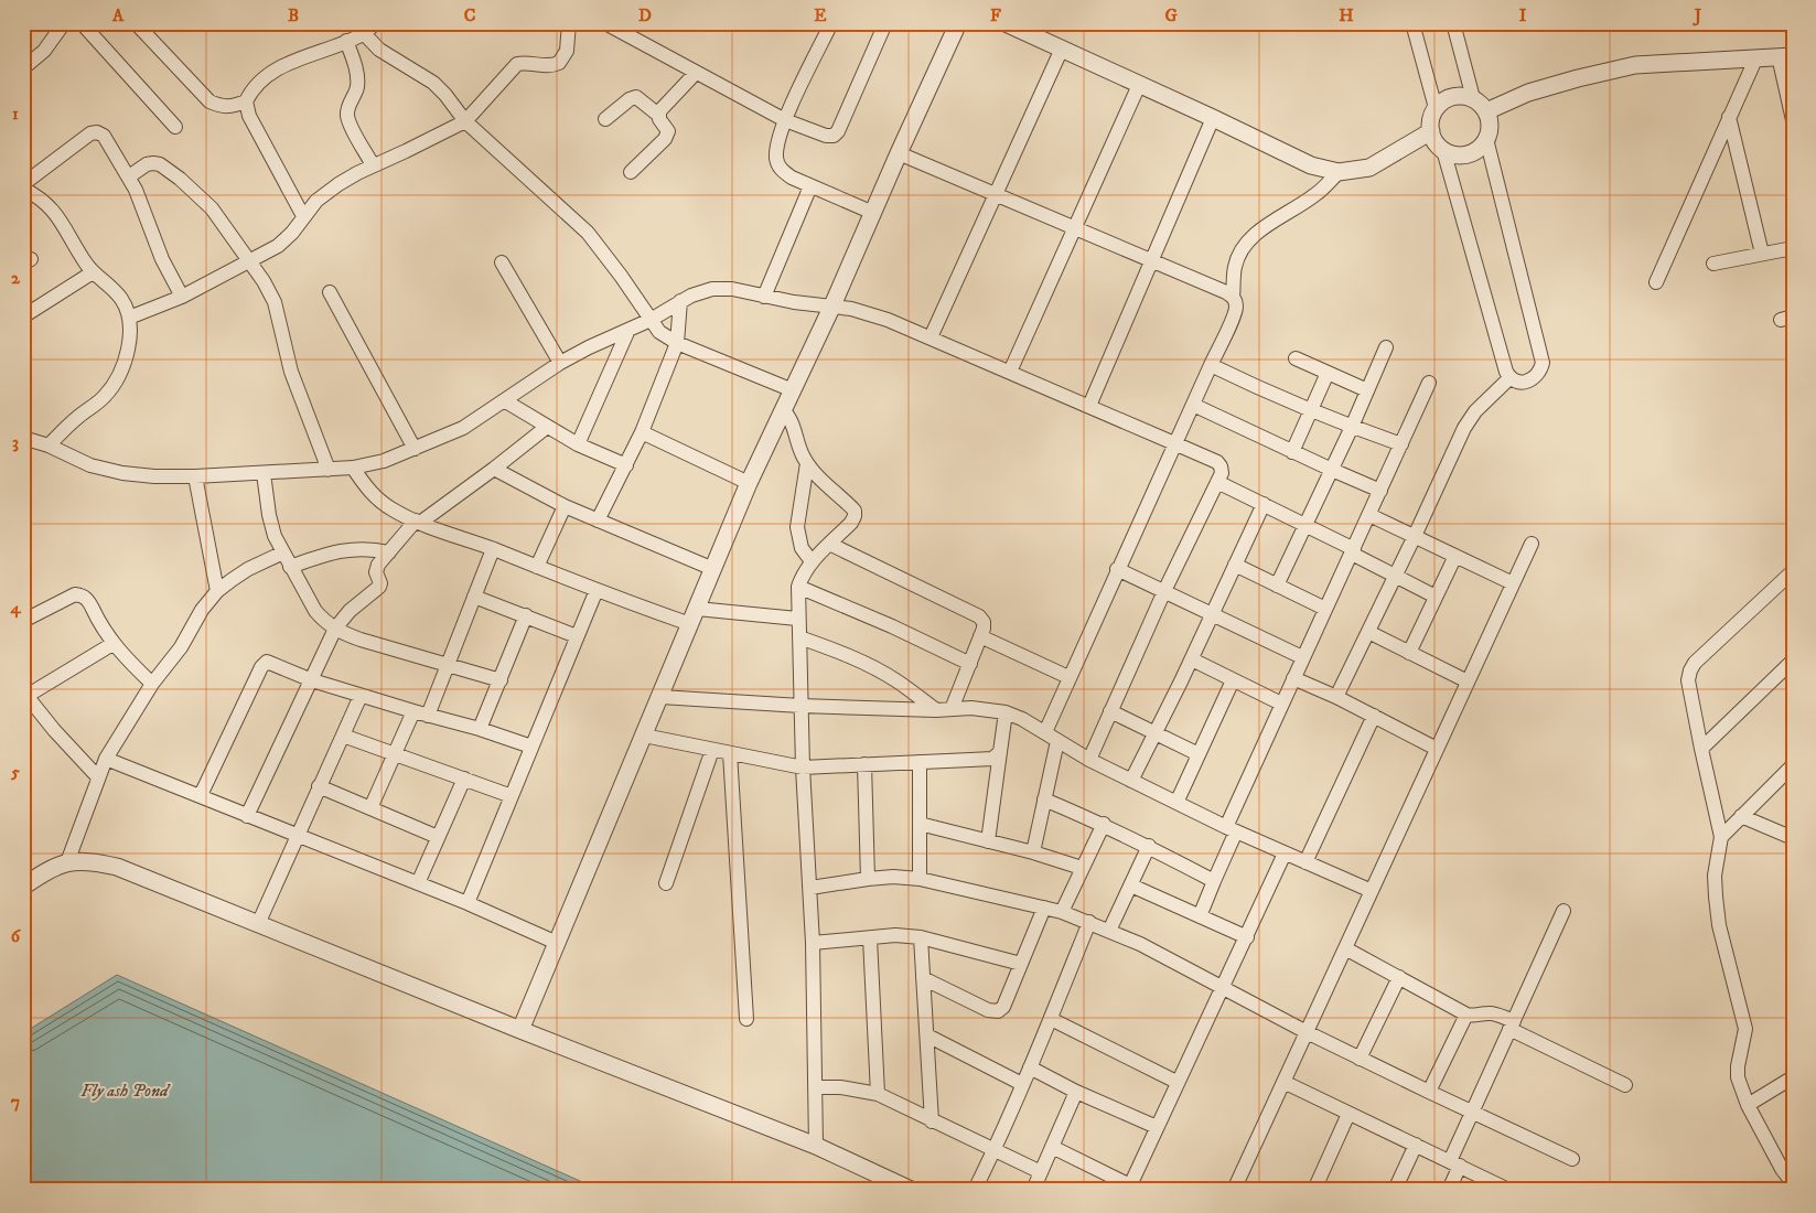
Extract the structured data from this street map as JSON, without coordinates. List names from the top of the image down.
{
  "water": ["Fly ash Pond"],
  "grid": {
    "columns": [
      "A",
      "B",
      "C",
      "D",
      "E",
      "F",
      "G",
      "H",
      "I",
      "J"
    ],
    "rows": [
      "1",
      "2",
      "3",
      "4",
      "5",
      "6",
      "7"
    ]
  }
}
